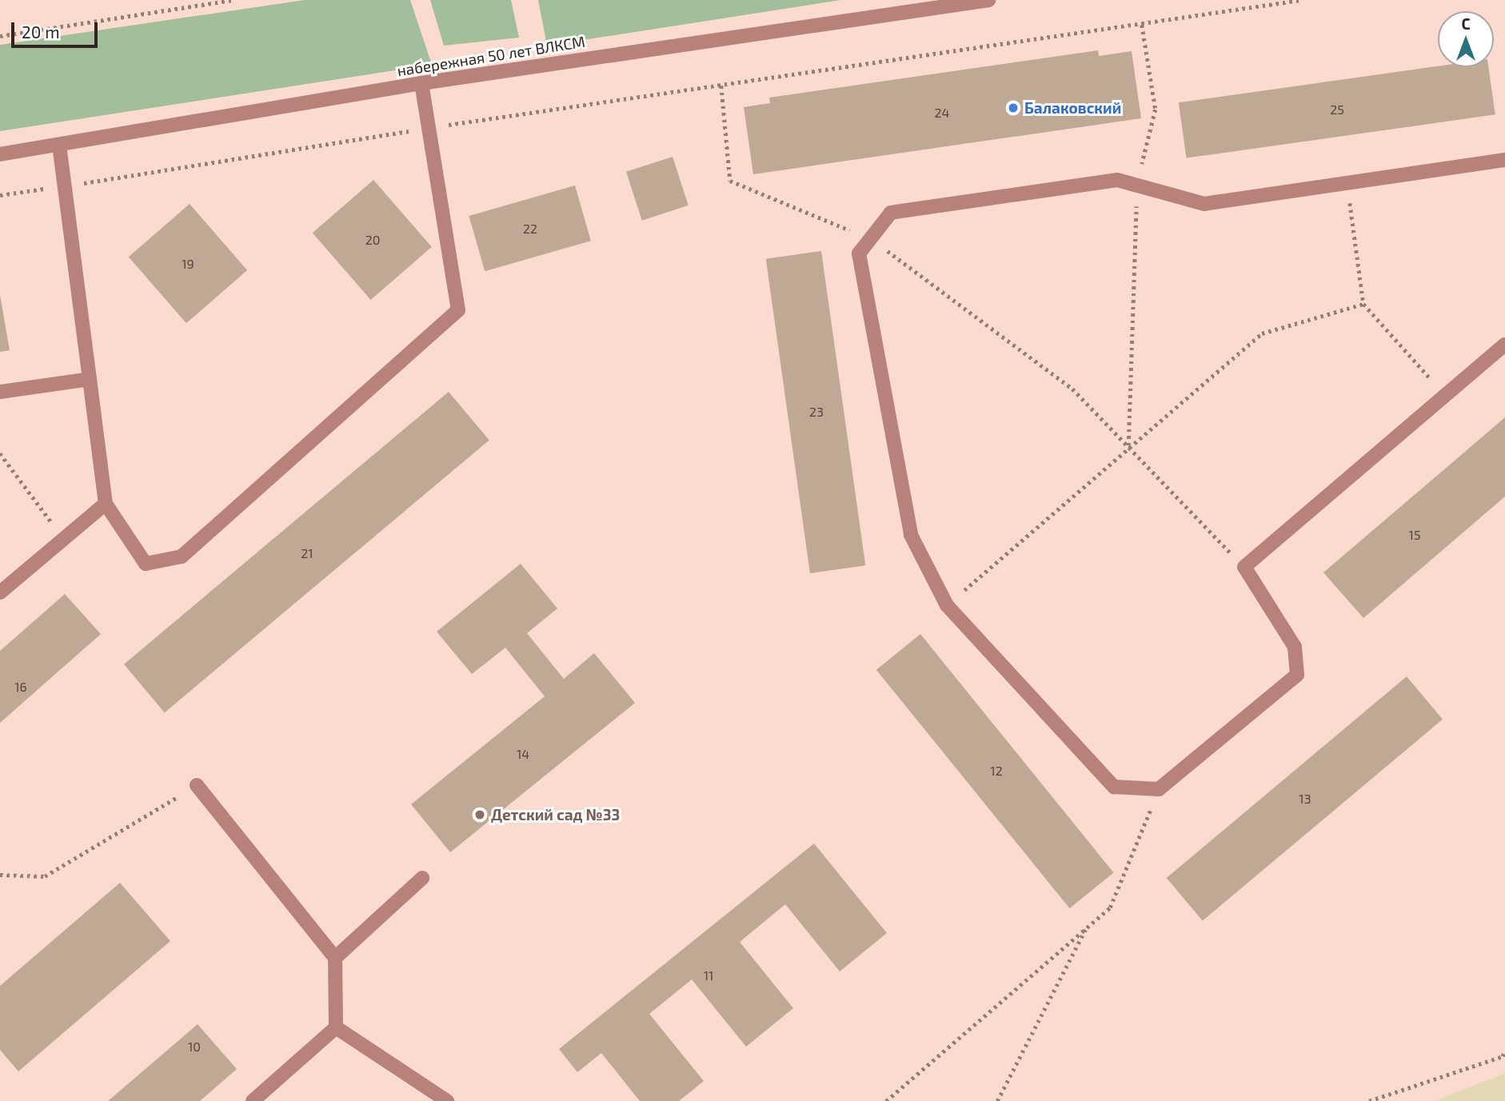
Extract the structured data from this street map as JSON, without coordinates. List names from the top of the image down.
{
  "streets": {
    "street": ["набережная 50 лет ВЛКСМ"]
  },
  "places": ["Балаковский", "Детский сад №33"],
  "house_numbers": [
    "25",
    "24",
    "22",
    "20",
    "19",
    "23",
    "15",
    "21",
    "16",
    "14",
    "12",
    "13",
    "11",
    "10"
  ],
  "scale_bar": "20 m",
  "north": "top"
}
